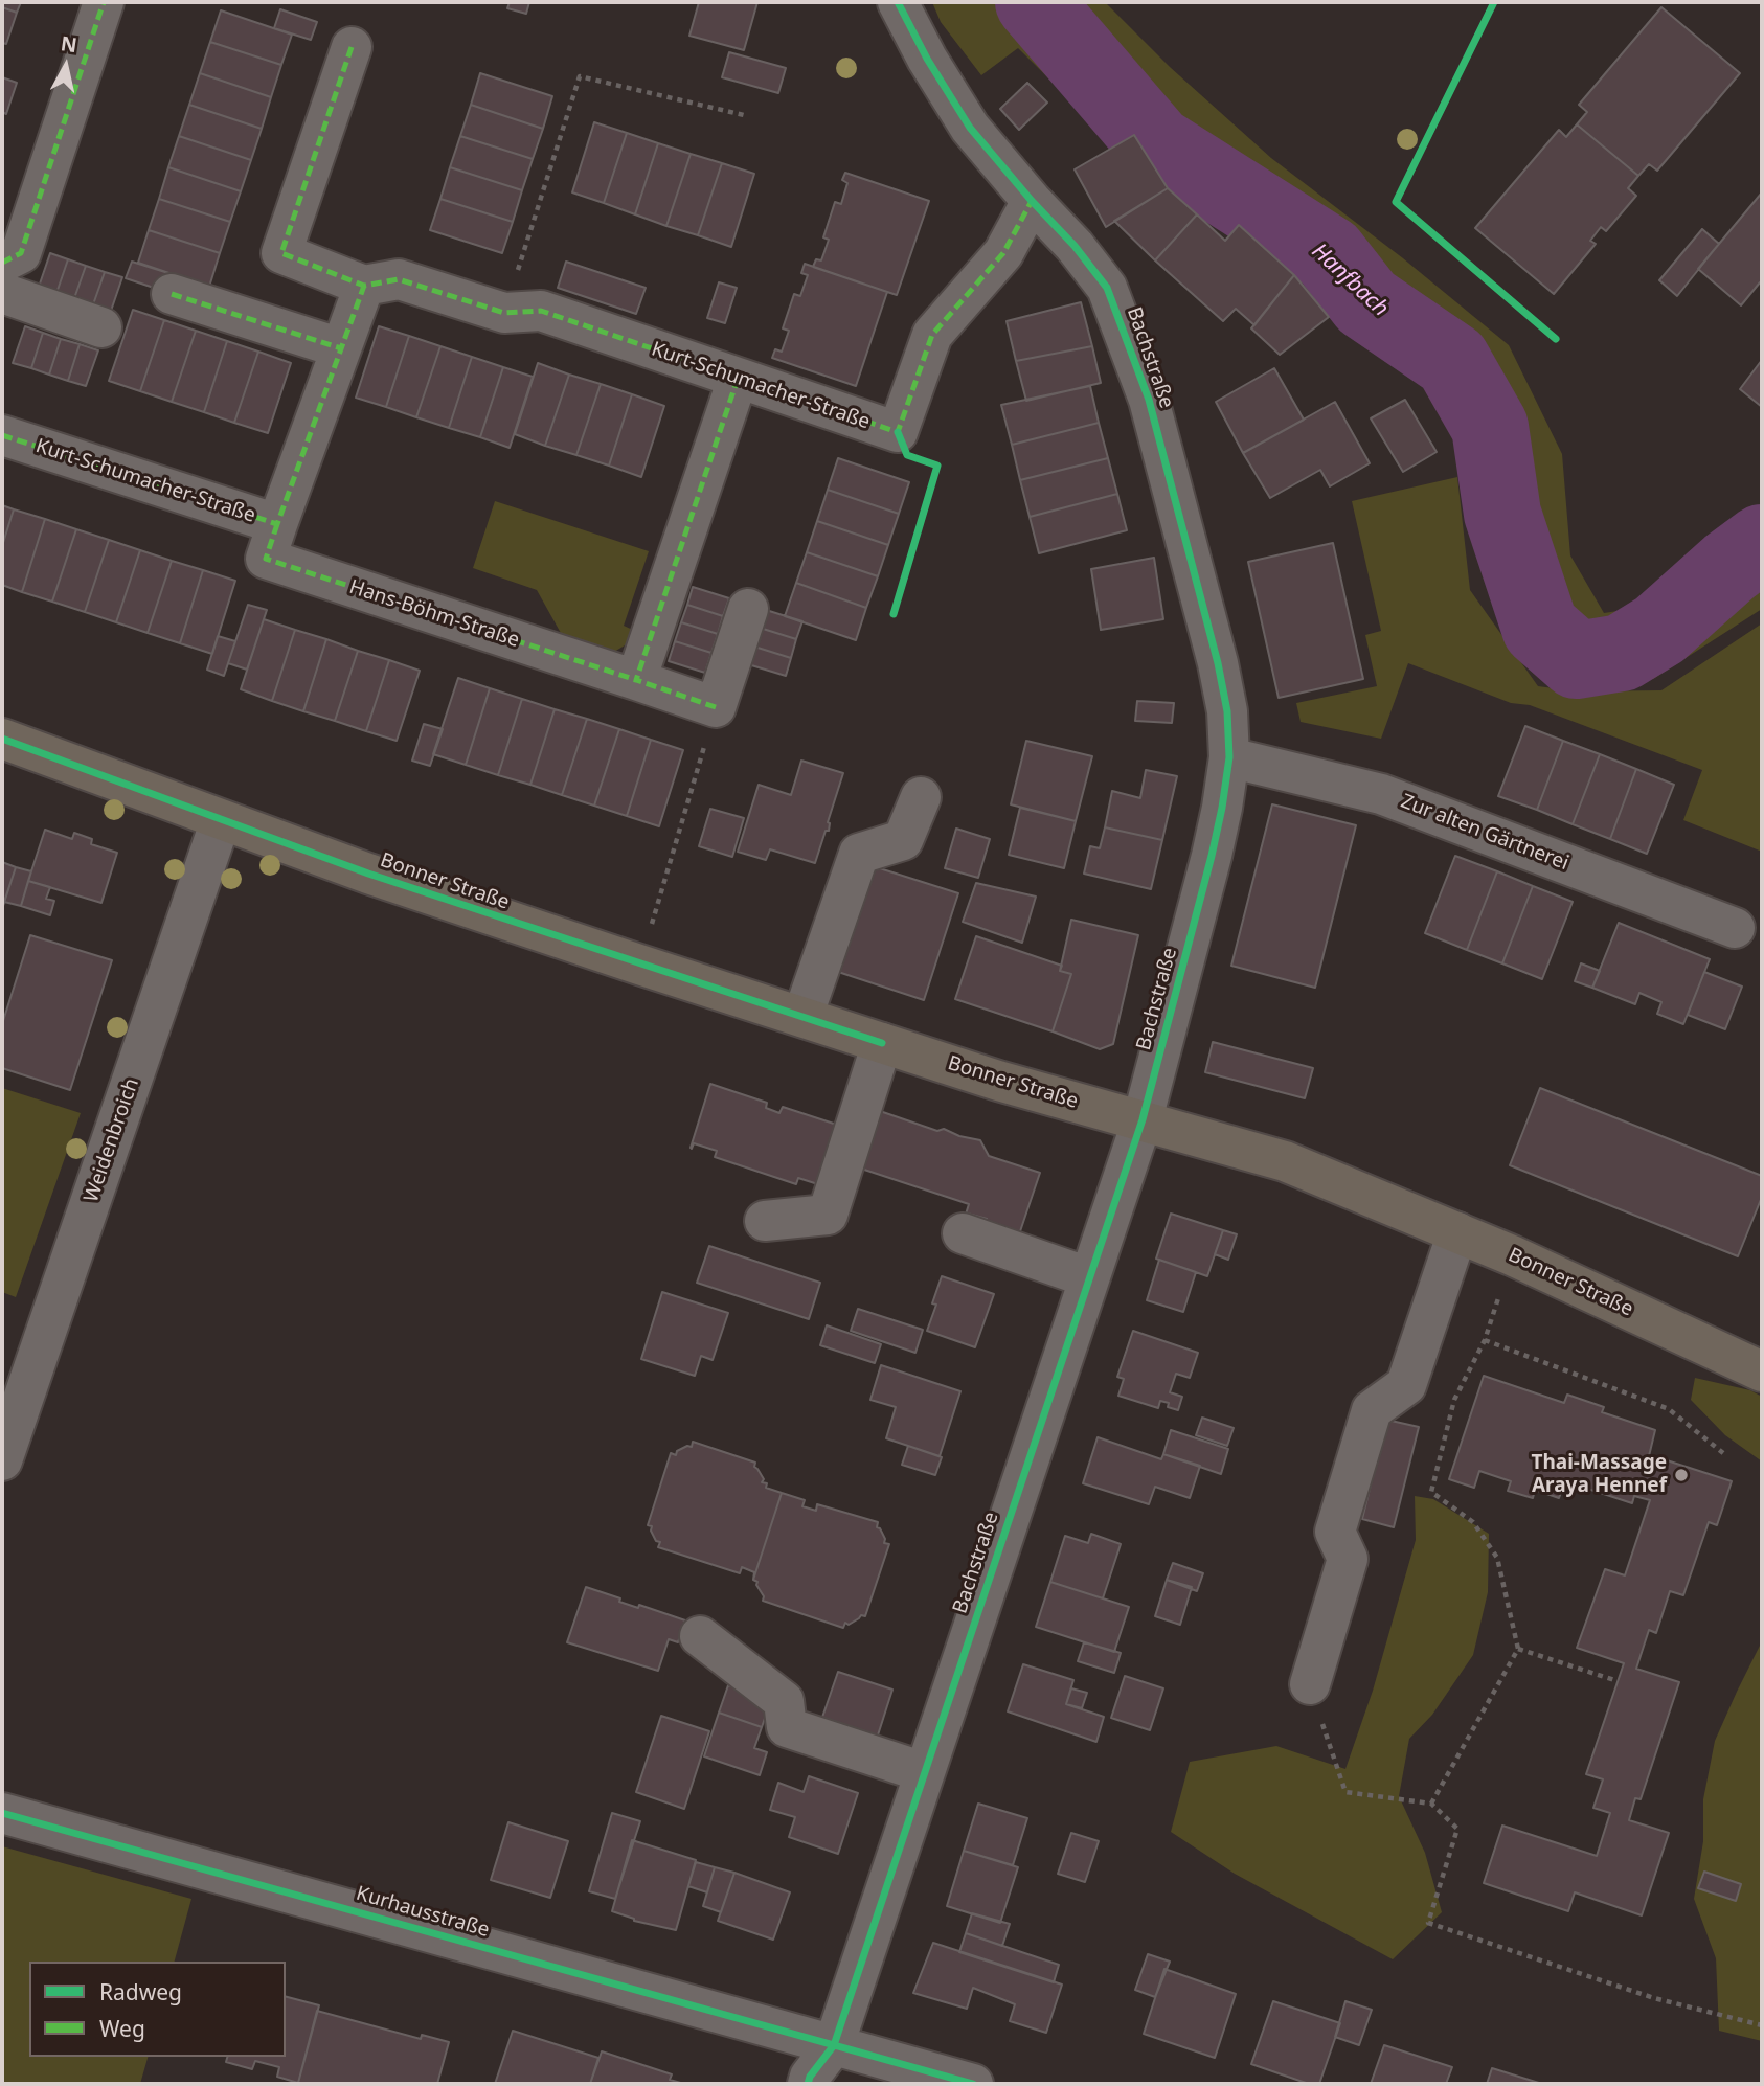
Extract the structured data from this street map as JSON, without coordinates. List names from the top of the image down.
{
  "streets": {
    "main road": ["Bonner Straße"],
    "street": [
      "Bachstraße",
      "Kurt-Schumacher-Straße",
      "Hans-Böhm-Straße",
      "Zur alten Gärtnerei",
      "Weidenbroich",
      "Kurhausstraße"
    ]
  },
  "crossings": [
    ["Bachstraße", "Kurt-Schumacher-Straße"],
    ["Bachstraße", "Zur alten Gärtnerei"],
    ["Bachstraße", "Bonner Straße"],
    ["Bachstraße", "Kurhausstraße"],
    ["Kurt-Schumacher-Straße", "Hans-Böhm-Straße"],
    ["Bonner Straße", "Weidenbroich"]
  ],
  "water": ["Hanfbach"],
  "places": ["Thai-Massage Araya Hennef"],
  "legend": ["Radweg", "Weg"],
  "north": "top"
}
